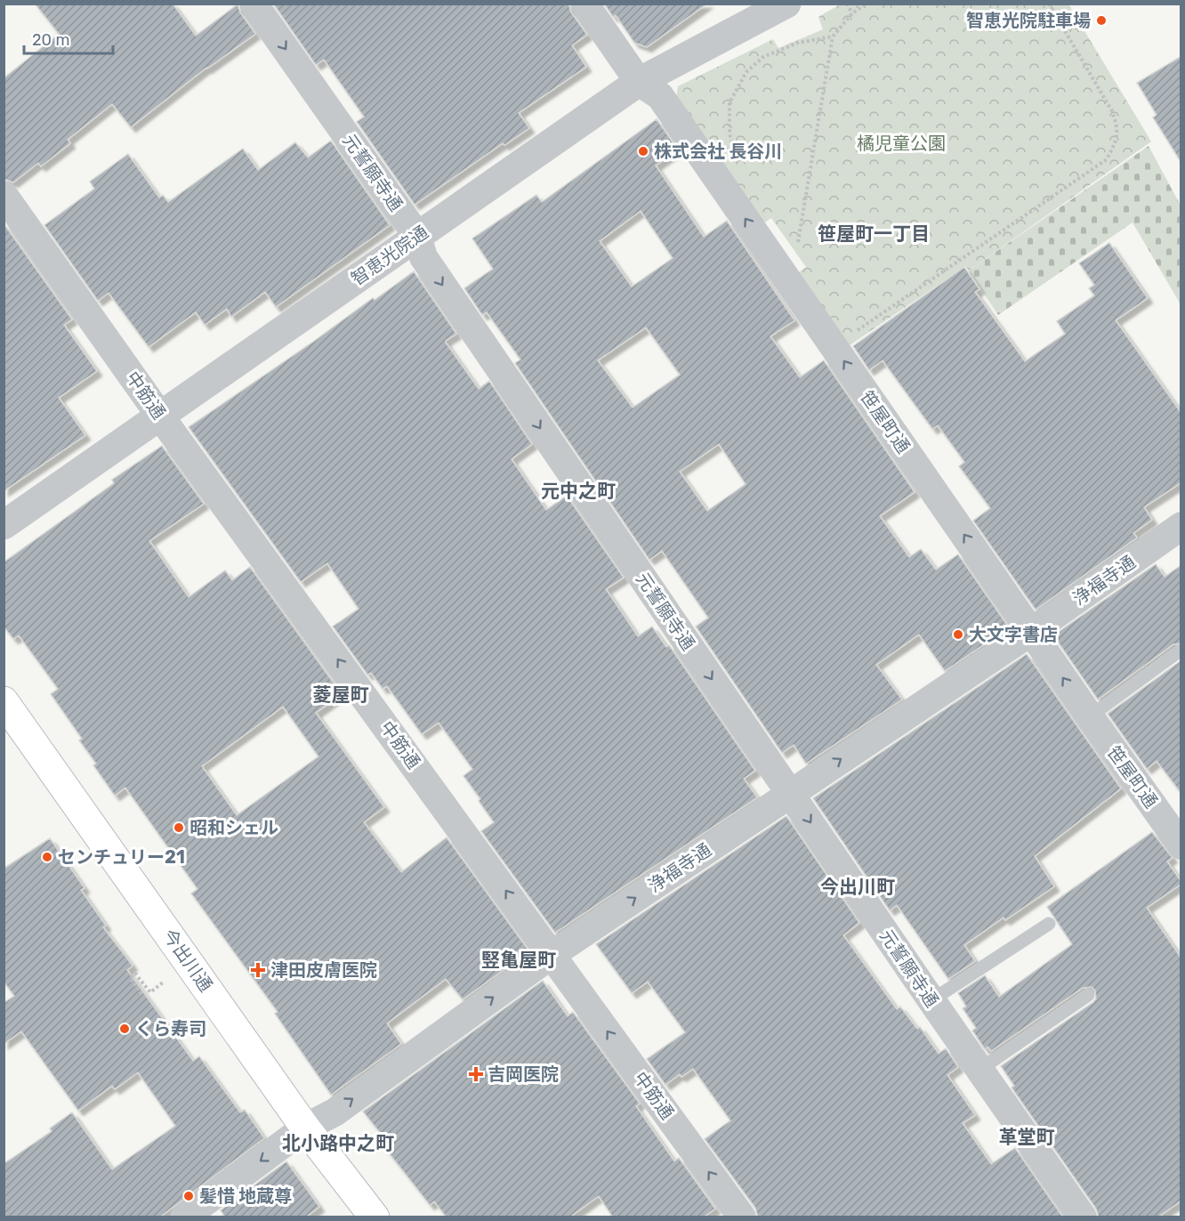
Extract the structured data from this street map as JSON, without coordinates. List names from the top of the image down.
{
  "streets": {
    "main road": ["今出川通"],
    "street": [
      "元誓願寺通",
      "智恵光院通",
      "中筋通",
      "笹屋町通",
      "浄福寺通"
    ]
  },
  "crossings": [
    ["元誓願寺通", "智恵光院通"],
    ["元誓願寺通", "浄福寺通"],
    ["智恵光院通", "中筋通"],
    ["智恵光院通", "笹屋町通"],
    ["中筋通", "浄福寺通"],
    ["笹屋町通", "浄福寺通"],
    ["浄福寺通", "今出川通"]
  ],
  "one_way": ["元誓願寺通", "中筋通", "笹屋町通"],
  "districts": [
    "笹屋町一丁目",
    "元中之町",
    "菱屋町",
    "今出川町",
    "竪亀屋町",
    "革堂町",
    "北小路中之町"
  ],
  "parks": ["橘児童公園"],
  "places": {
    "other": [
      "智恵光院駐車場",
      "株式会社 長谷川",
      "大文字書店",
      "昭和シェル",
      "センチュリー21",
      "くら寿司",
      "髪惜 地蔵尊"
    ],
    "health": ["津田皮膚医院", "吉岡医院"]
  },
  "scale_bar": "20 m"
}
